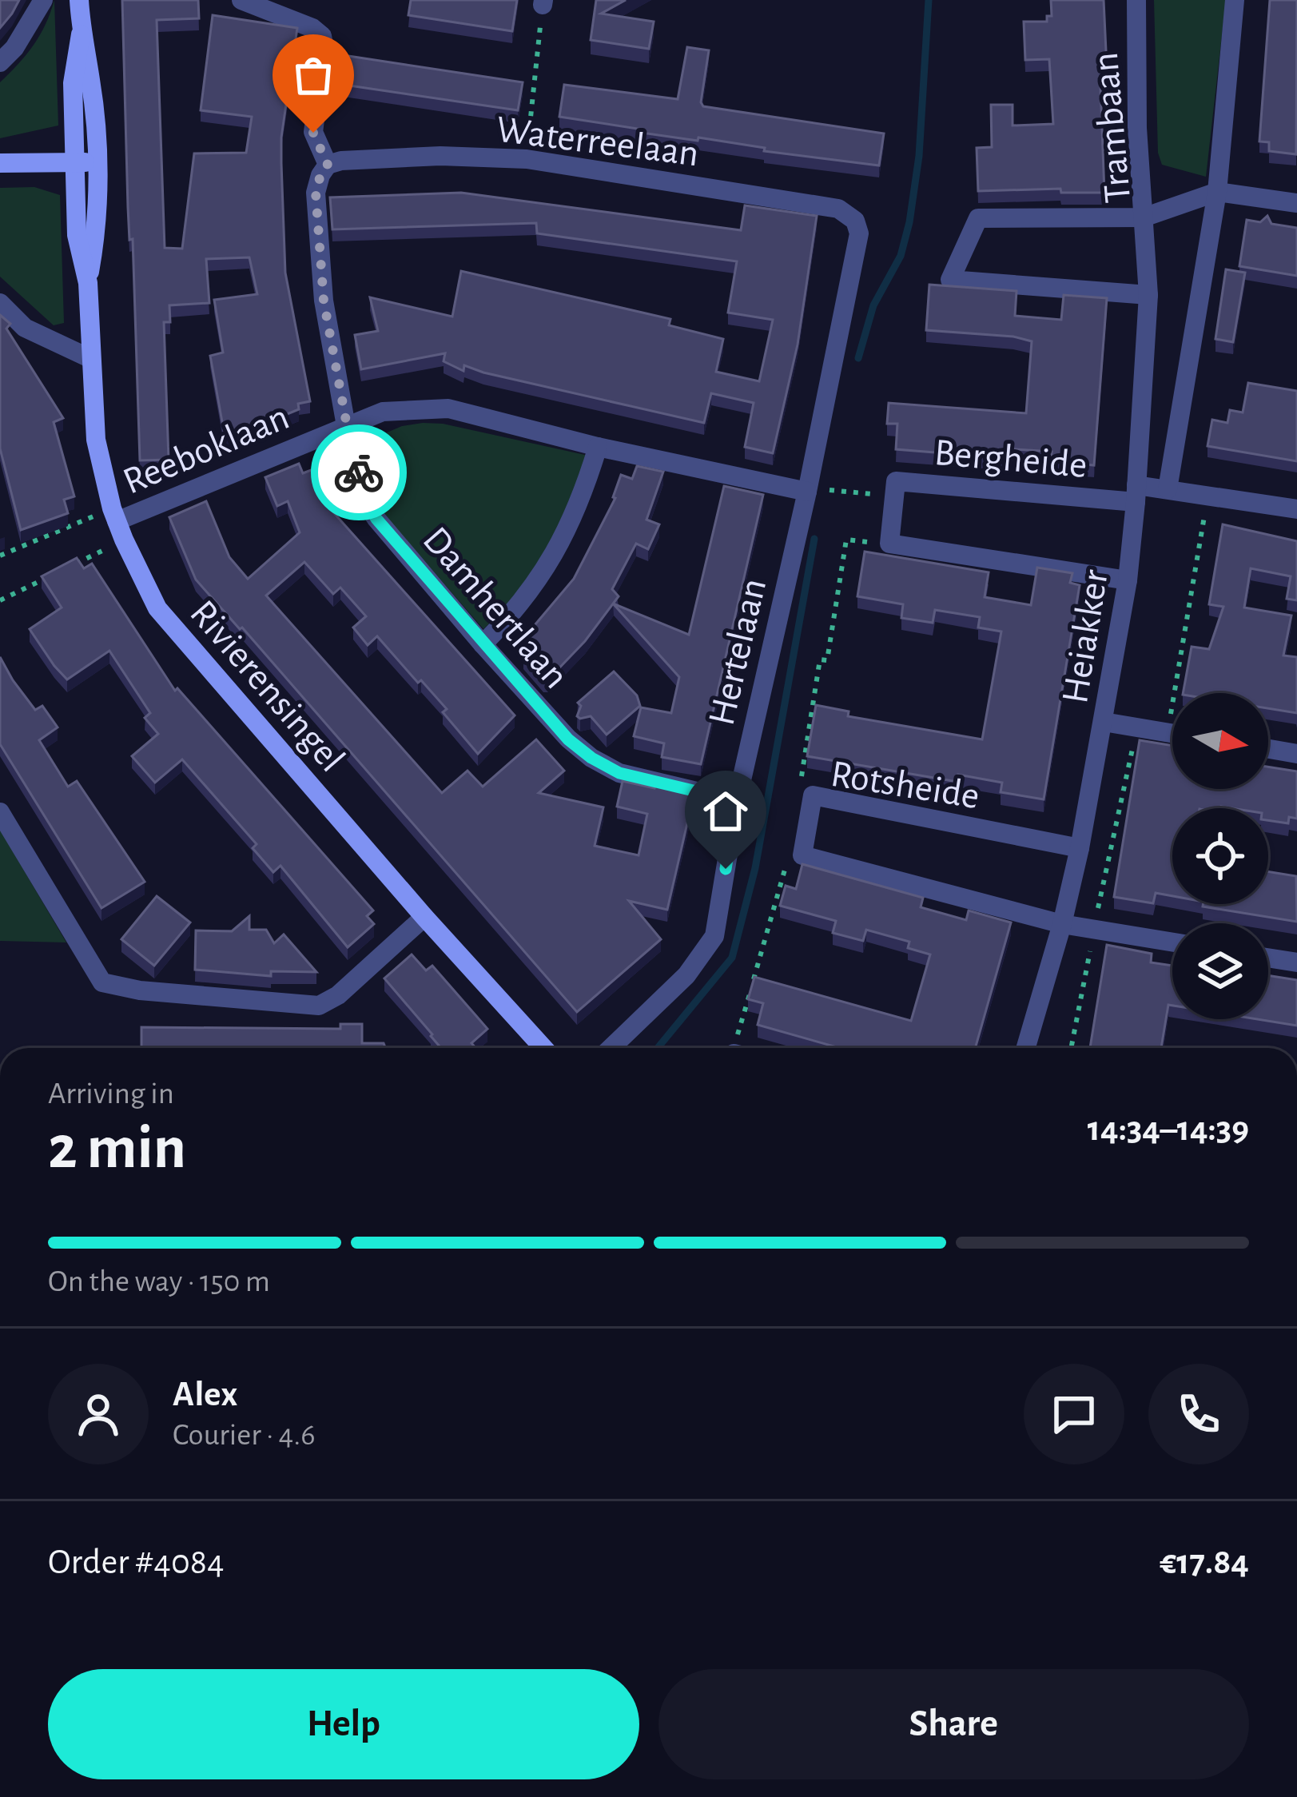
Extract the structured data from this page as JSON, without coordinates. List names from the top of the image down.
{
  "streets": {
    "street": [
      "Trambaan",
      "Waterreelaan",
      "Reeboklaan",
      "Bergheide",
      "Damhertlaan",
      "Heiakker",
      "Hertelaan",
      "Rivierensingel",
      "Rotsheide"
    ]
  },
  "crossings": [
    ["Trambaan", "Heiakker"],
    ["Waterreelaan", "Damhertlaan"],
    ["Waterreelaan", "Hertelaan"],
    ["Reeboklaan", "Damhertlaan"],
    ["Reeboklaan", "Hertelaan"],
    ["Reeboklaan", "Rivierensingel"],
    ["Bergheide", "Heiakker"],
    ["Damhertlaan", "Hertelaan"],
    ["Heiakker", "Rotsheide"]
  ],
  "north": "right",
  "page": {
    "heading": ["2 min", "Arriving in", "14:34–14:39"],
    "panel": [
      "Alex",
      "Courier · 4.6",
      "Order #4084",
      "€17.84"
    ],
    "bar": "On the way · 150 m",
    "buttons": ["Help", "Share"]
  }
}
